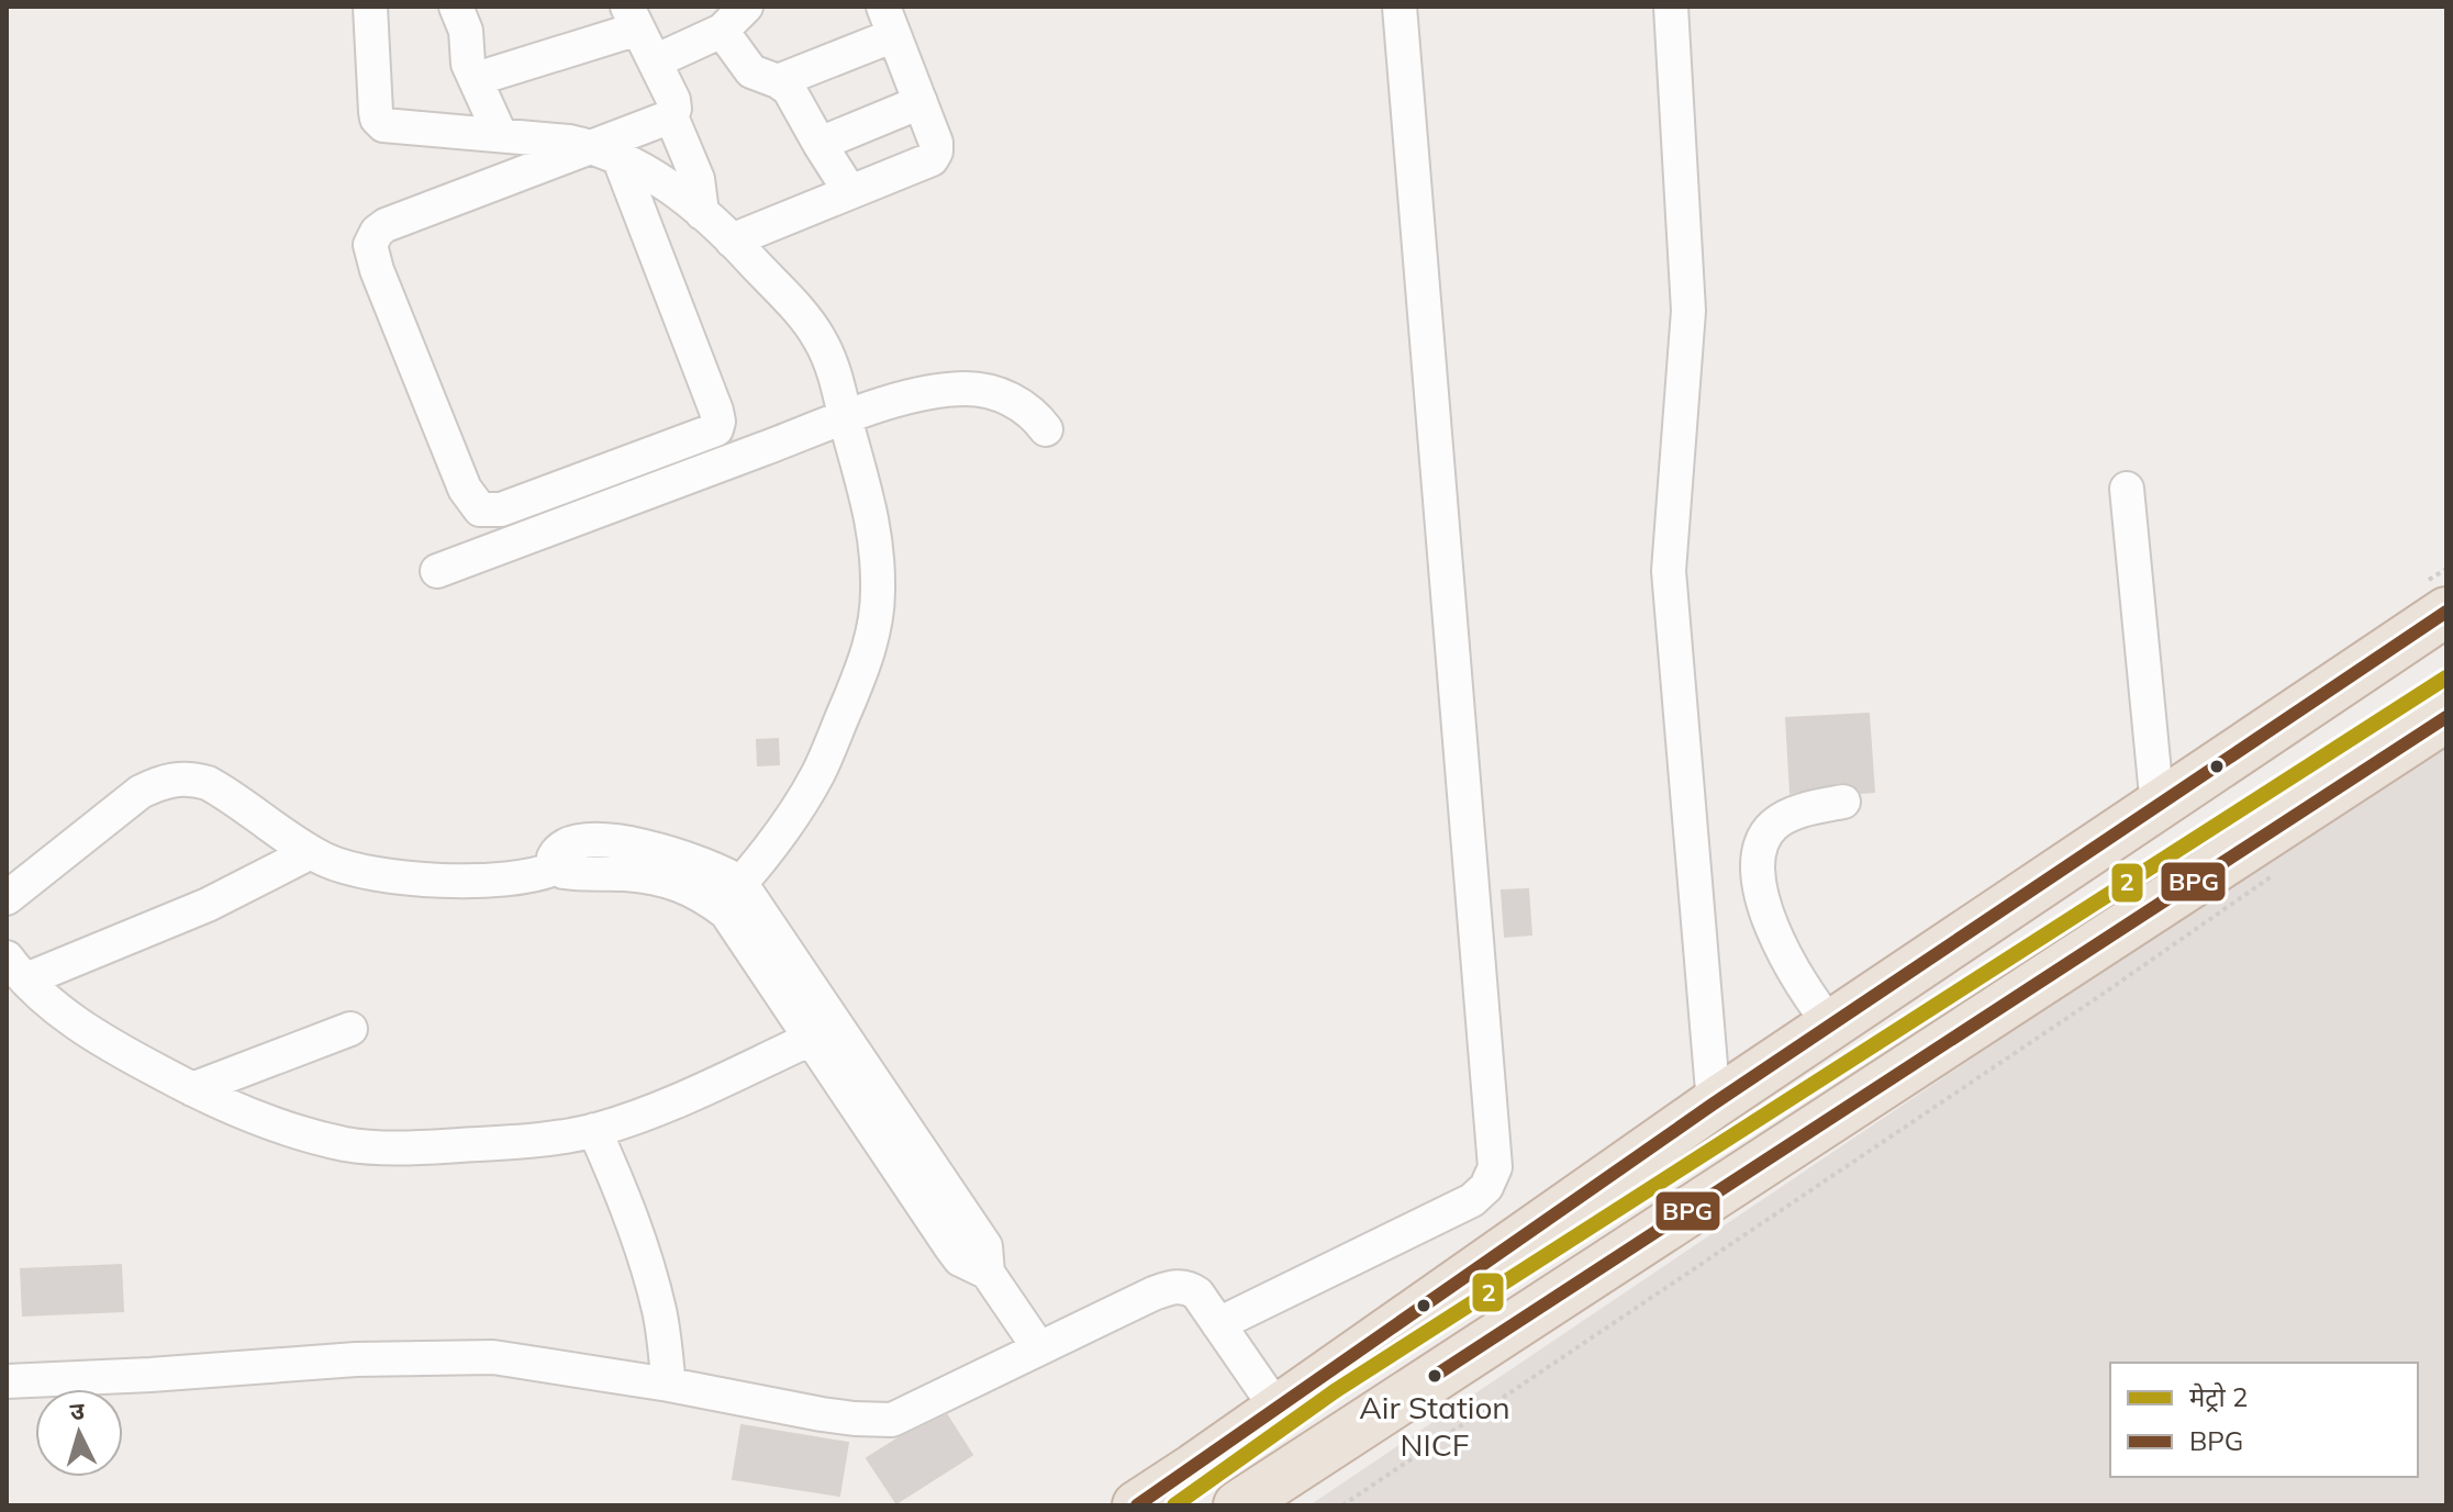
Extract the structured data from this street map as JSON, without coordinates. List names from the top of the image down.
{
  "places": ["Air Station NICF"],
  "lines": ["transit line BPG", "metro line 2"],
  "legend": ["मेट्रो 2", "BPG"],
  "north": "top"
}
